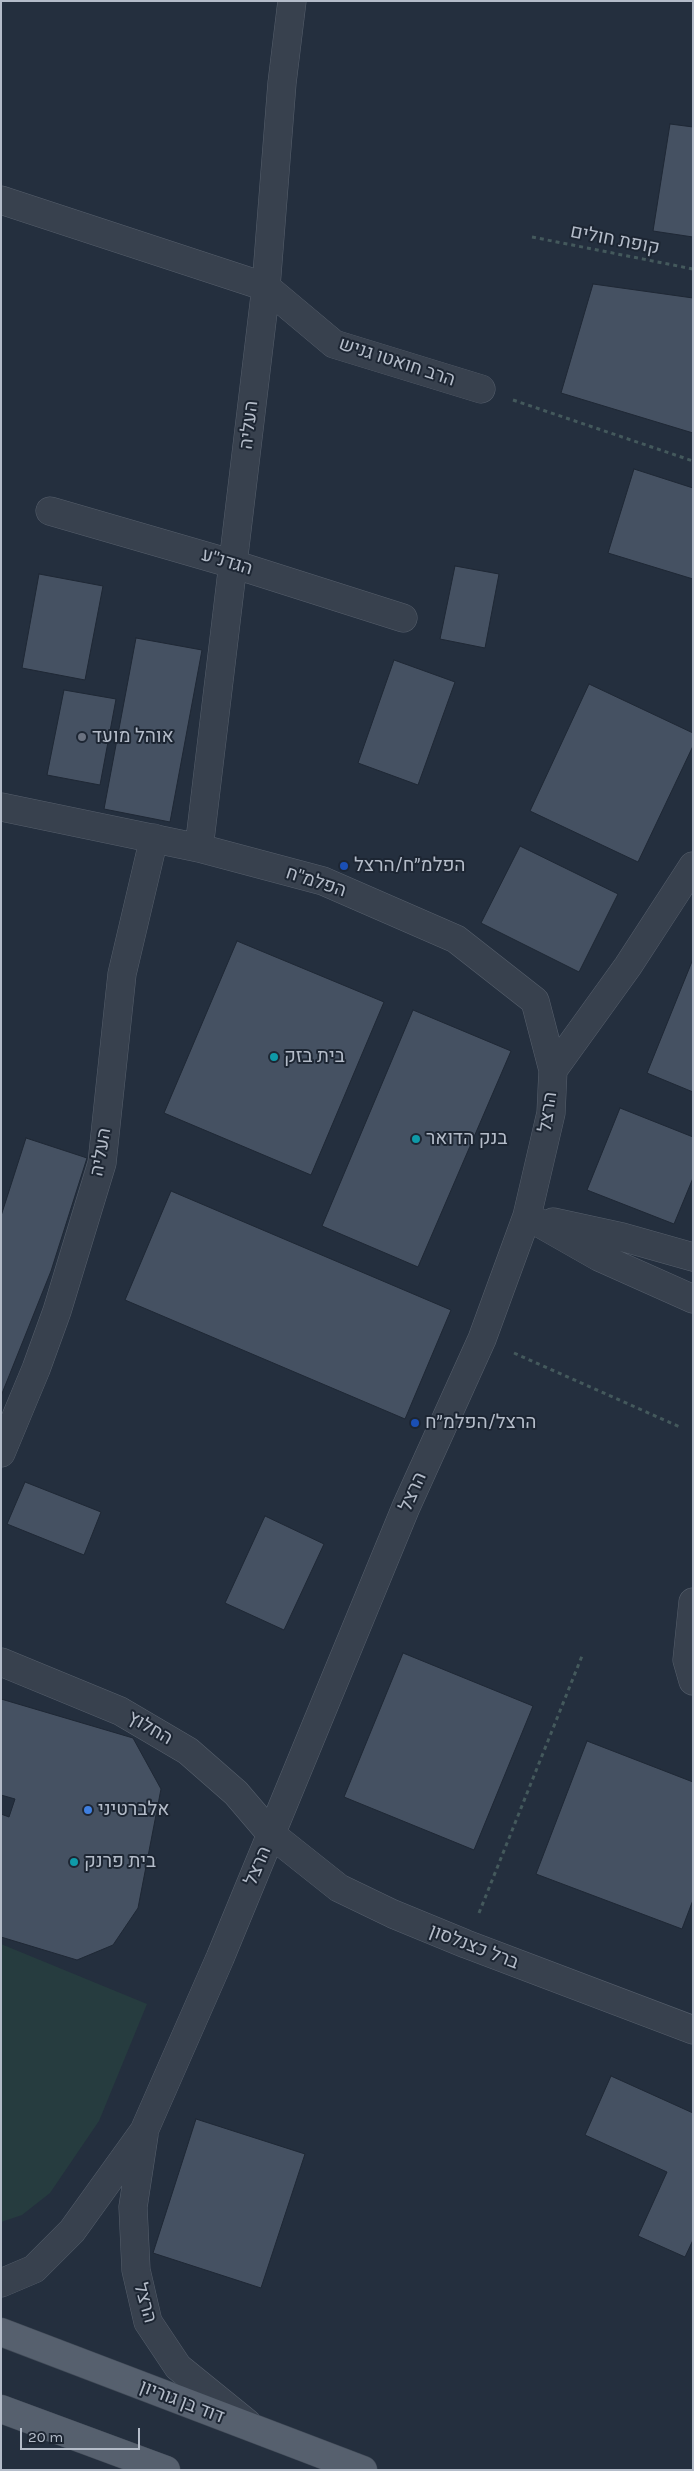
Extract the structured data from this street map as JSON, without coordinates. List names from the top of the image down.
{
  "streets": {
    "main road": ["דוד בן גוריון"],
    "street": [
      "הרב חואטו גניש",
      "העליה",
      "הגדנ\"ע",
      "הפלמ\"ח",
      "הרצל",
      "החלוץ",
      "ברל כצנלסון"
    ],
    "path": ["קופת חולים"]
  },
  "crossings": [
    ["הרב חואטו גניש", "העליה"],
    ["העליה", "הגדנ\"ע"],
    ["העליה", "הפלמ\"ח"],
    ["הפלמ\"ח", "הרצל"],
    ["הרצל", "החלוץ"],
    ["הרצל", "ברל כצנלסון"],
    ["הרצל", "דוד בן גוריון"],
    ["החלוץ", "ברל כצנלסון"]
  ],
  "places": [
    "אוהל מועד",
    "הפלמ״ח/הרצל",
    "בית בזק",
    "בנק הדואר",
    "הרצל/הפלמ״ח",
    "אלברטיני",
    "בית פרנק"
  ],
  "scale_bar": "20 m"
}
